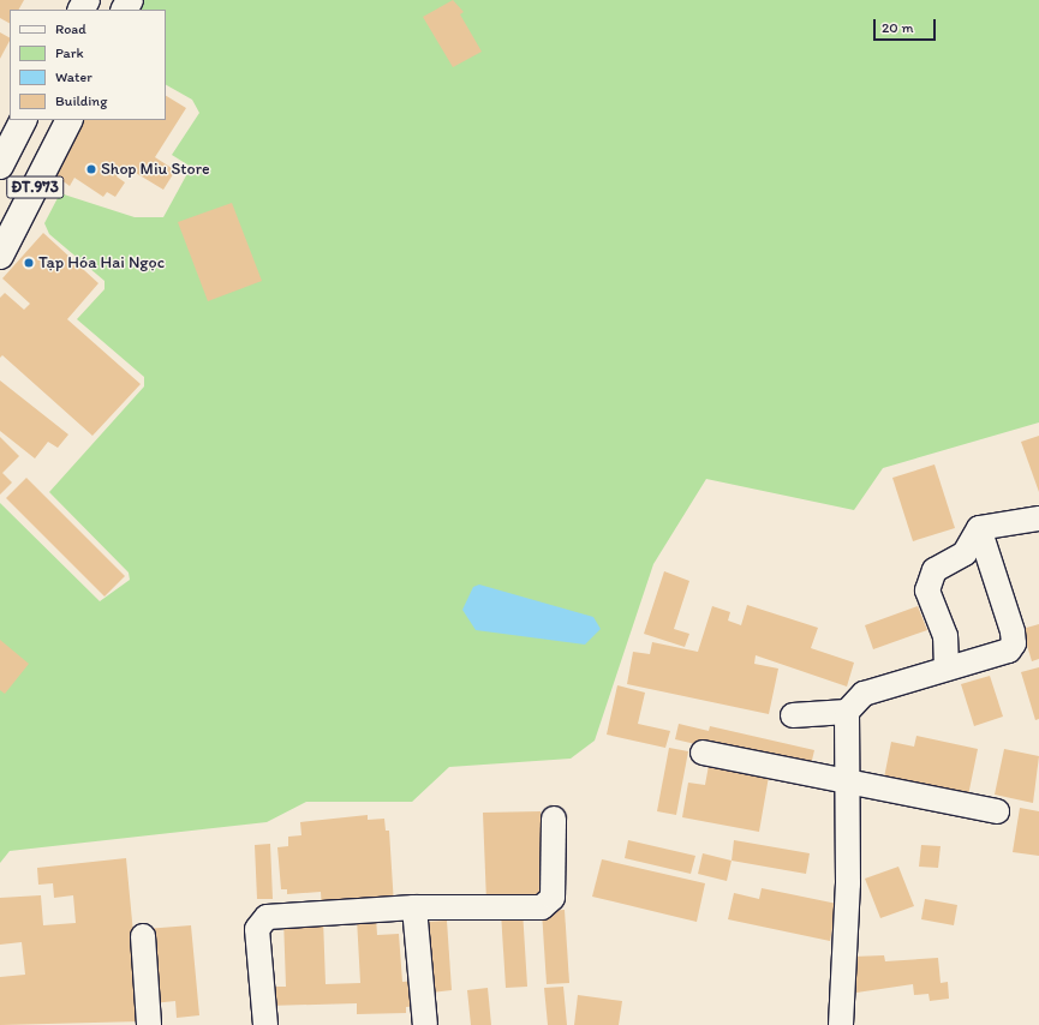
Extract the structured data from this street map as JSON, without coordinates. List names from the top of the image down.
{
  "streets": {
    "main road": ["ĐT.973"]
  },
  "places": ["Shop Miu Store", "Tạp Hóa Hai Ngọc"],
  "legend": [
    "Road",
    "Park",
    "Water",
    "Building"
  ],
  "scale_bar": "20 m"
}
